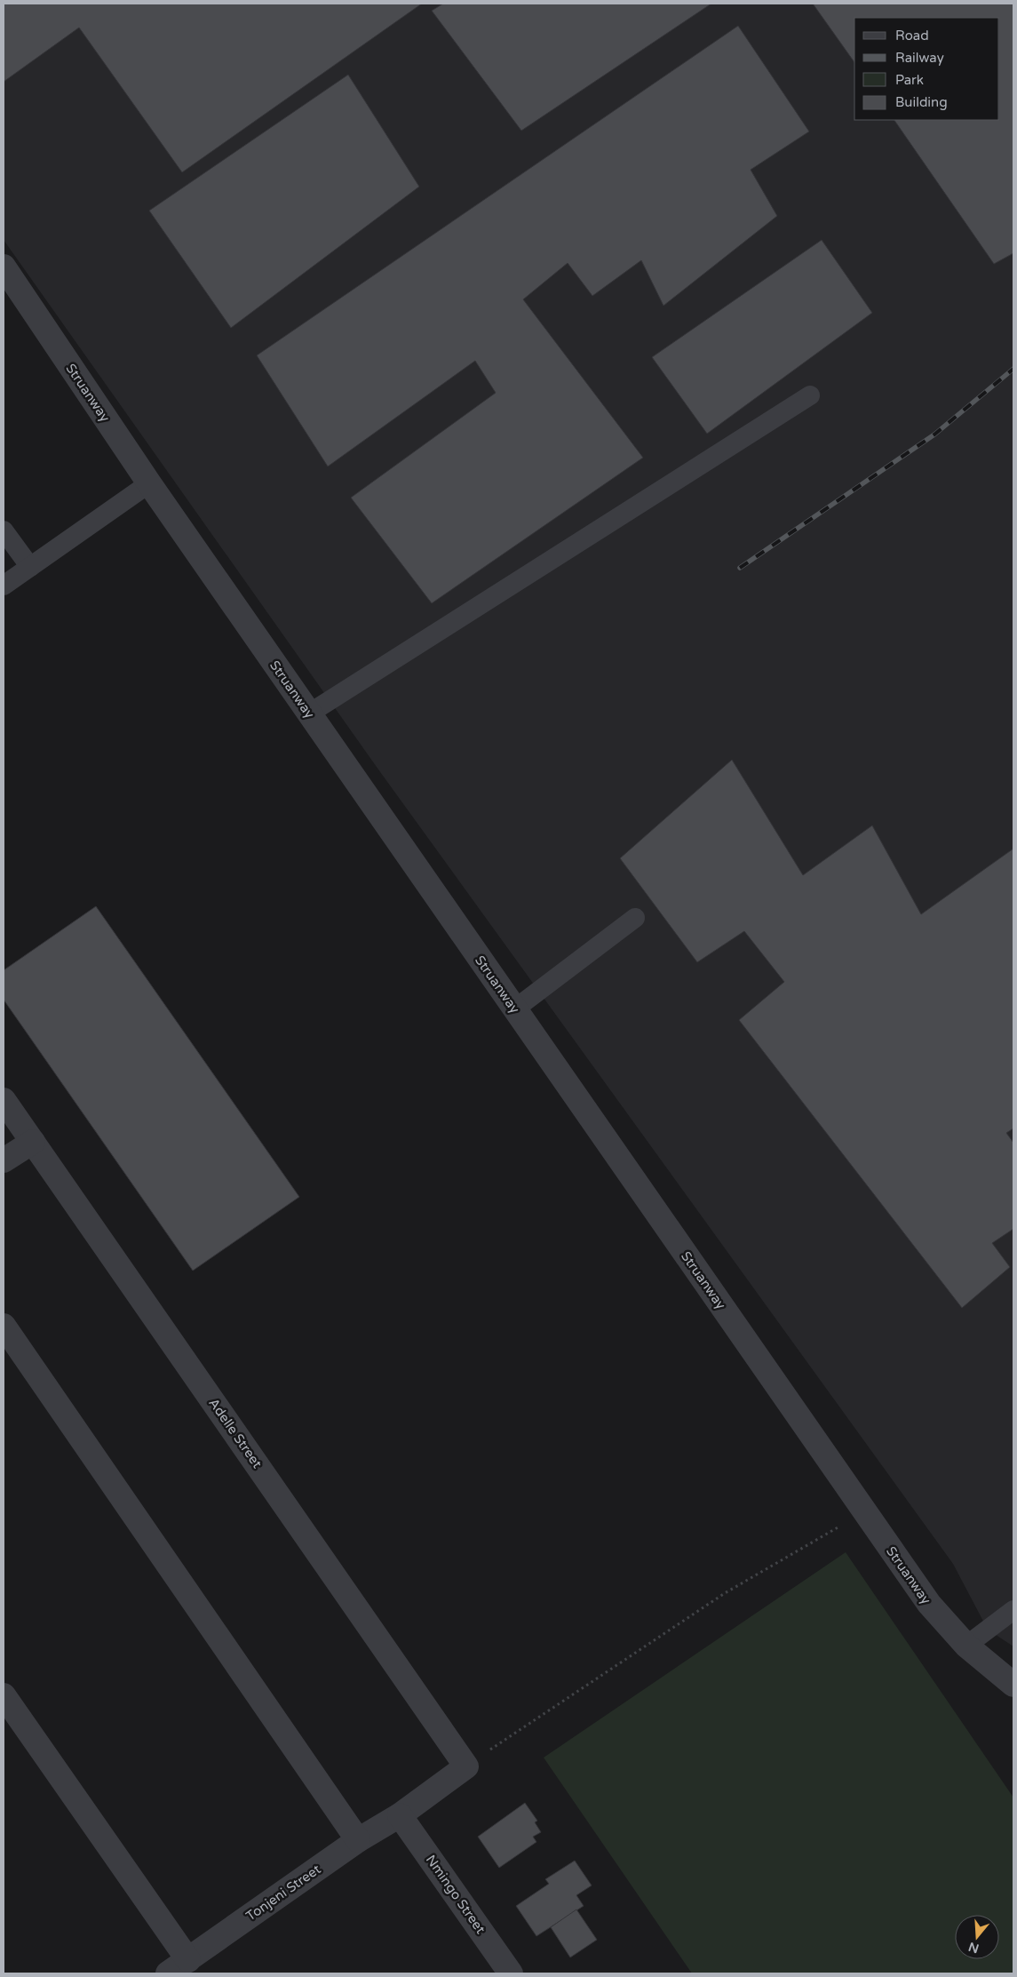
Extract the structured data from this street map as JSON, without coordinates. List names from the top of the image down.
{
  "streets": {
    "street": [
      "Struanway",
      "Adelle Street",
      "Tonjeni Street",
      "Nmingo Street"
    ]
  },
  "crossings": [
    ["Adelle Street", "Tonjeni Street"],
    ["Tonjeni Street", "Nmingo Street"]
  ],
  "legend": [
    "Road",
    "Railway",
    "Park",
    "Building"
  ],
  "north": "bottom"
}
